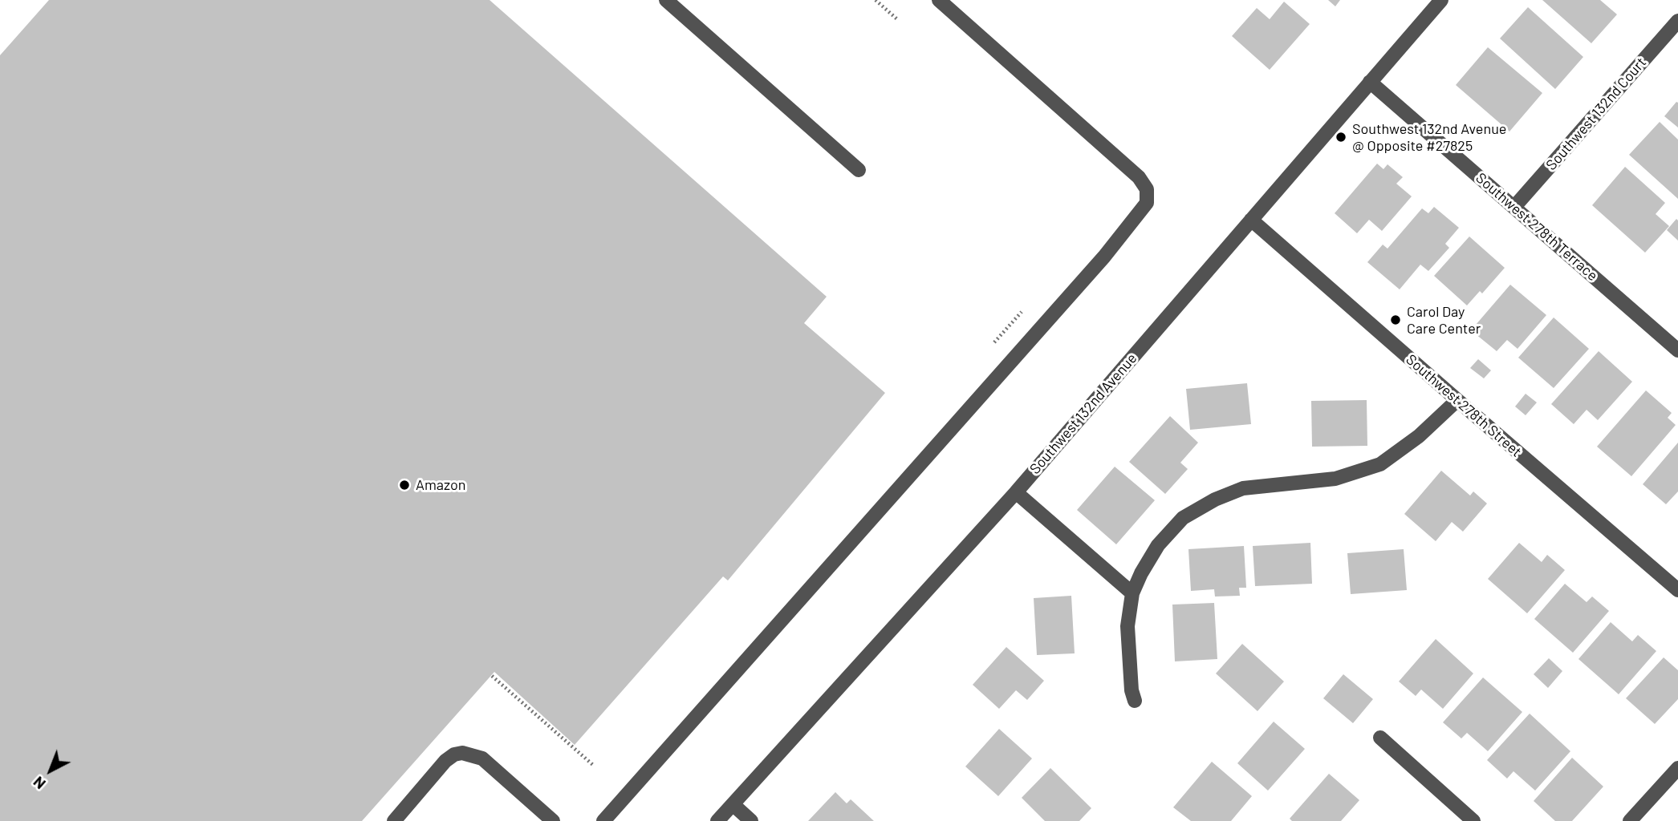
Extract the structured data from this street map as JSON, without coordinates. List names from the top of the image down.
{
  "streets": {
    "street": [
      "Southwest 132nd Court",
      "Southwest 278th Terrace",
      "Southwest 278th Street",
      "Southwest 132nd Avenue"
    ]
  },
  "crossings": [
    ["Southwest 132nd Court", "Southwest 278th Terrace"],
    ["Southwest 278th Terrace", "Southwest 132nd Avenue"],
    ["Southwest 278th Street", "Southwest 132nd Avenue"]
  ],
  "places": ["Southwest 132nd Avenue @ Opposite #27825", "Carol Day Care Center", "Amazon"],
  "north": "bottom left"
}
